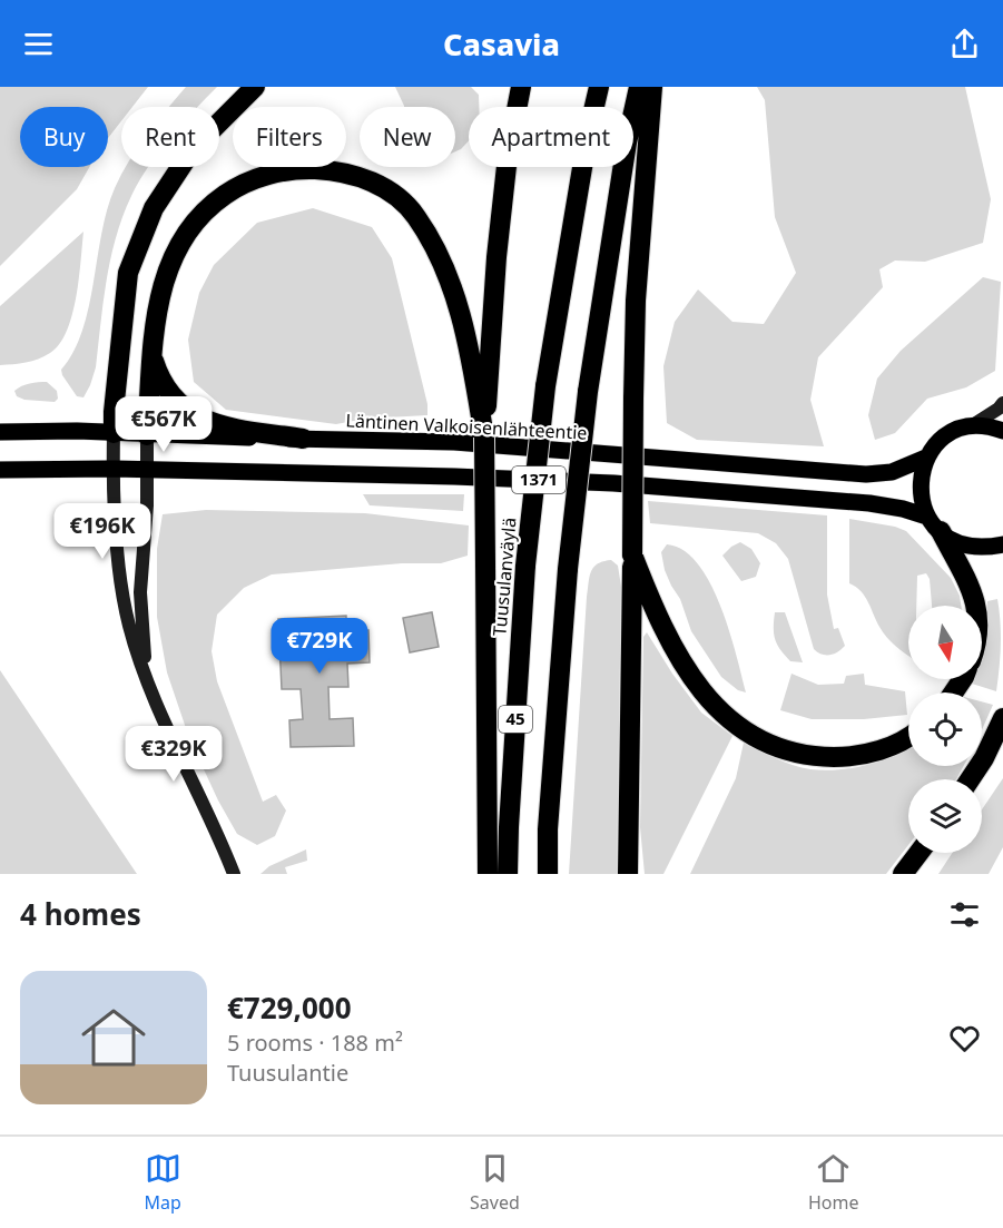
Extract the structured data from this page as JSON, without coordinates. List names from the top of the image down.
{
  "streets": {
    "highway": ["Tuusulanväylä", "45"],
    "main road": ["Läntinen Valkoisenlähteentie", "1371"]
  },
  "north": "bottom",
  "page": {
    "header": "Casavia",
    "chip": [
      "Buy",
      "Rent",
      "Filters",
      "New",
      "Apartment"
    ],
    "price": [
      "€567K",
      "€196K",
      "€729K",
      "€329K"
    ],
    "heading": "4 homes",
    "list": [
      {
        "name": "€729,000",
        "note": "5 rooms · 188 m² · Tuusulantie"
      }
    ],
    "tabs": ["Map", "Saved", "Home"]
  }
}
